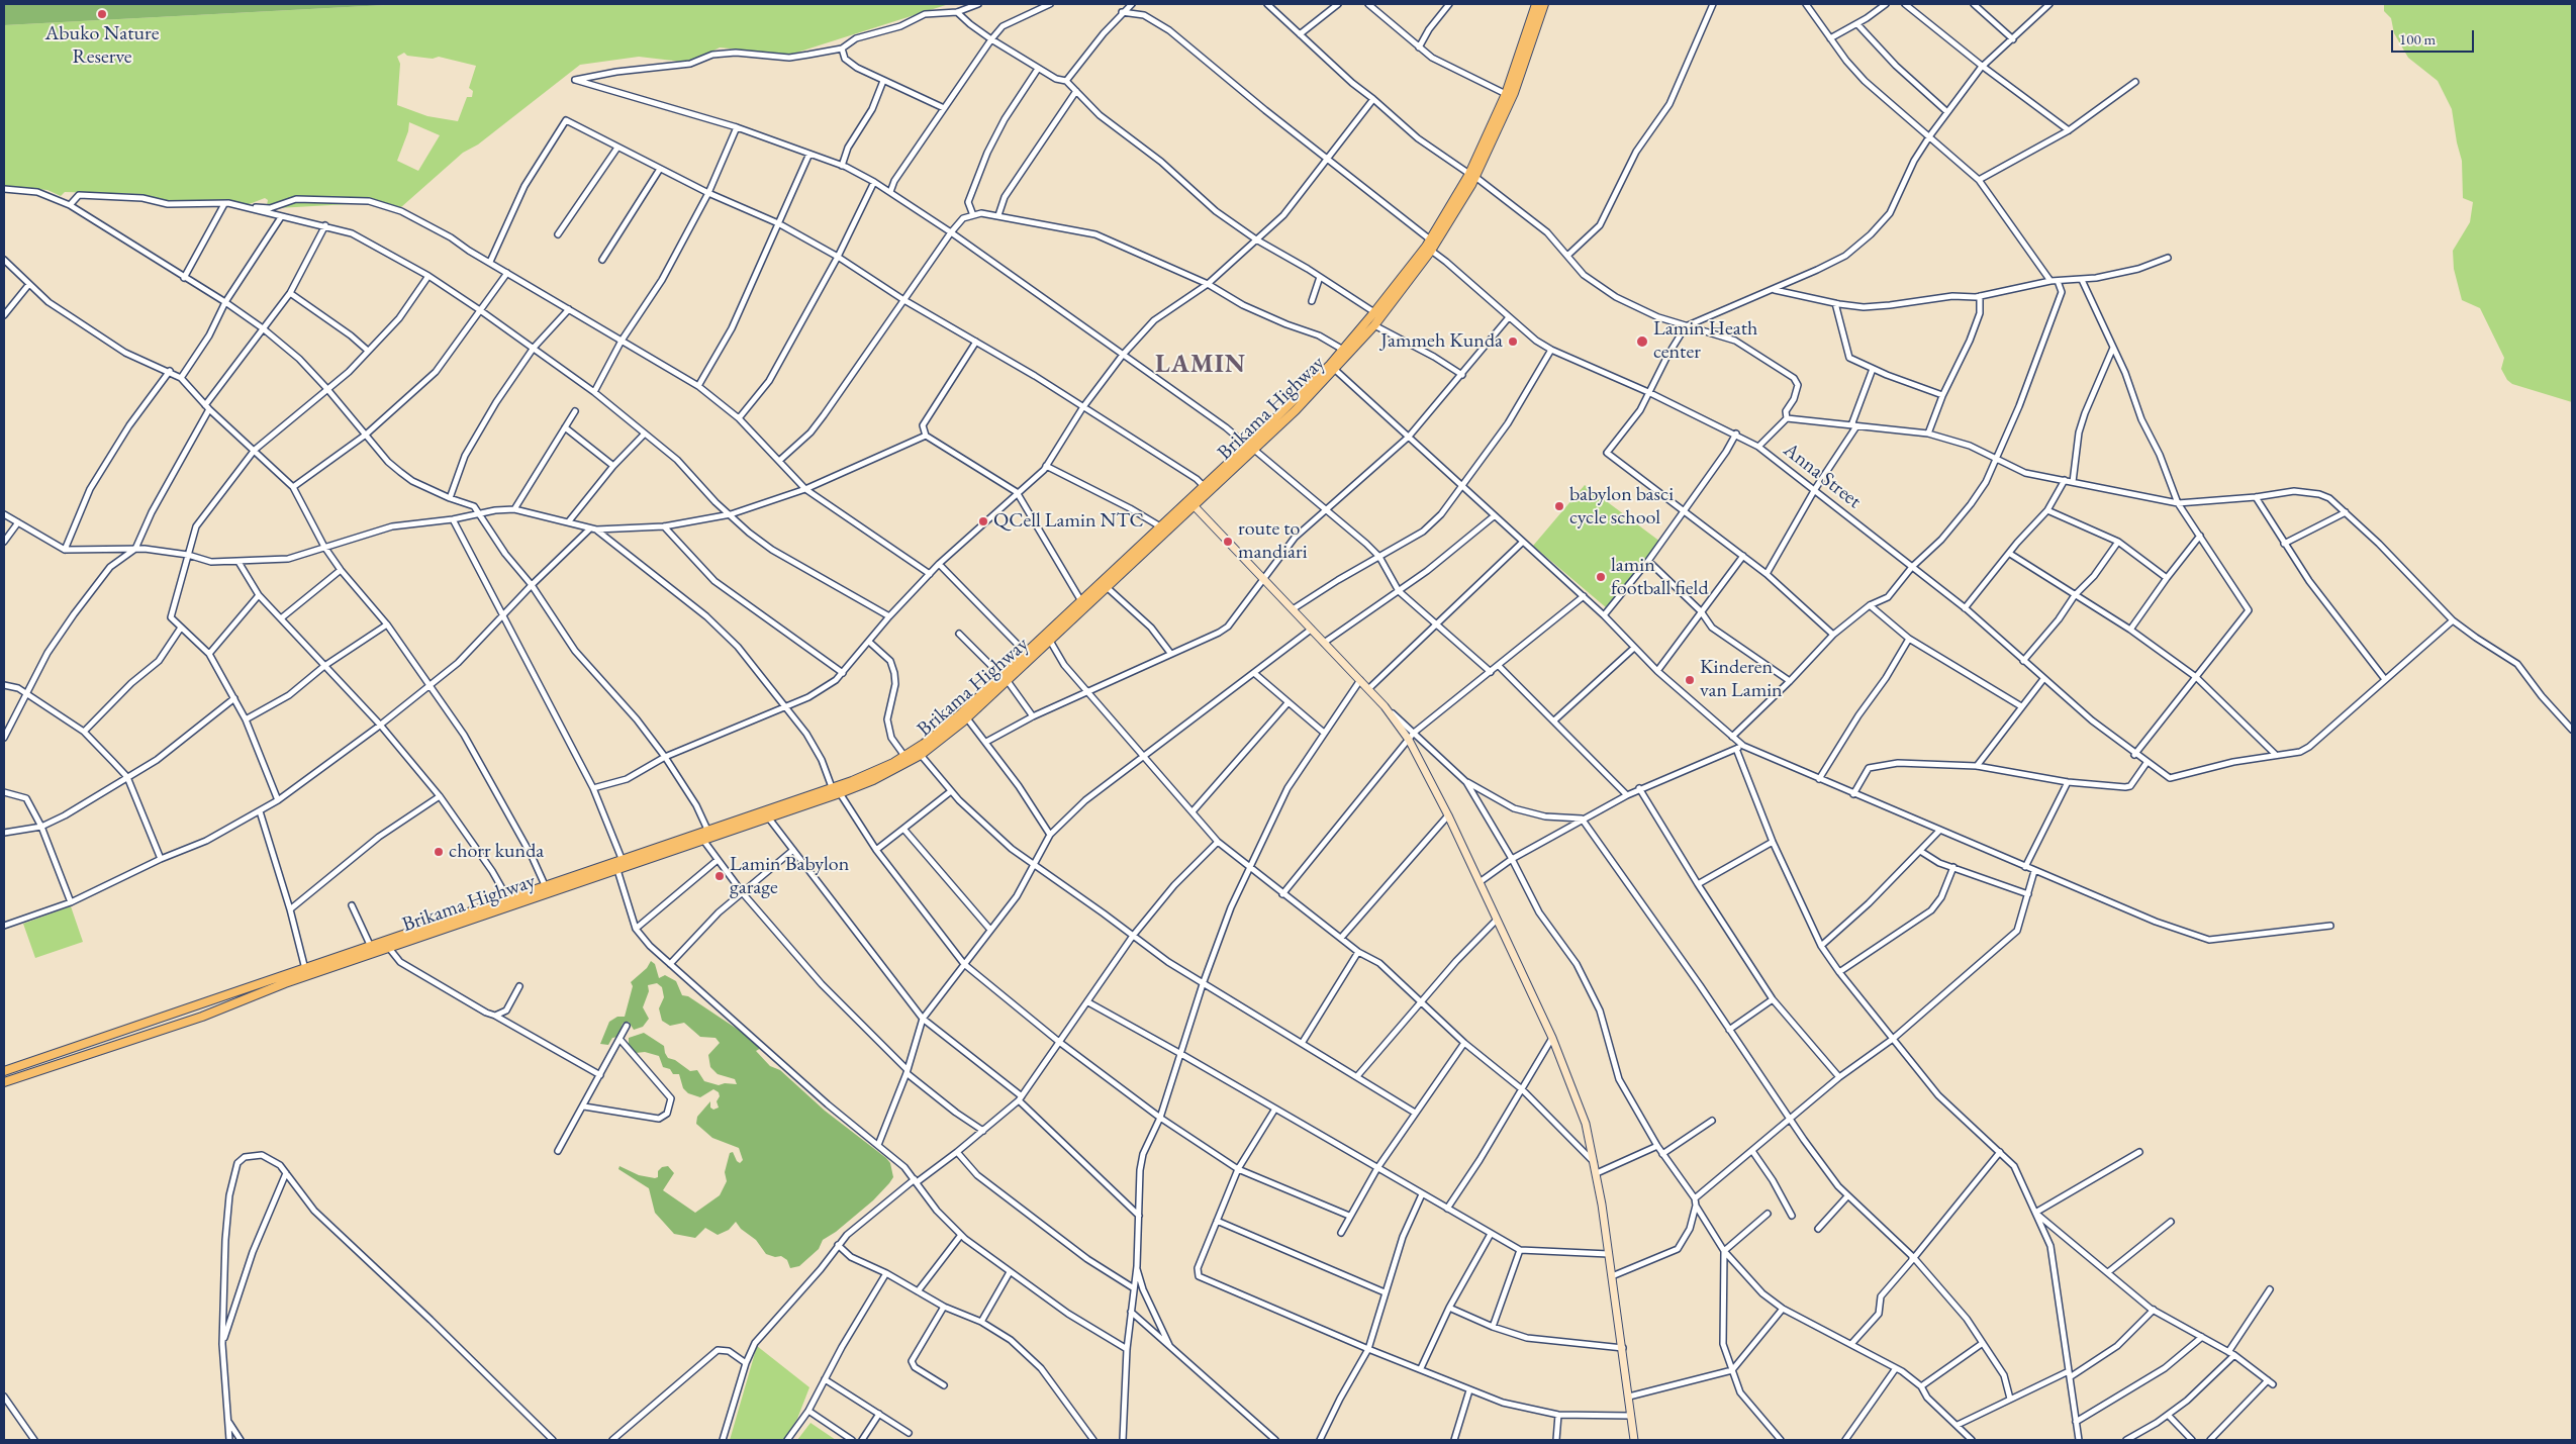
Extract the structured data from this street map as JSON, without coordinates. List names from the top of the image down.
{
  "streets": {
    "highway": ["Brikama Highway"],
    "street": ["Anna Street"]
  },
  "crossings": [
    ["Brikama Highway", "Anna Street"]
  ],
  "districts": ["LAMIN"],
  "places": [
    "Abuko Nature Reserve",
    "Jammeh Kunda",
    "Lamin Heath center",
    "babylon basci cycle school",
    "QCell Lamin NTC",
    "route to mandiari",
    "lamin football field",
    "Kinderen van Lamin",
    "chorr kunda",
    "Lamin Babylon garage"
  ],
  "scale_bar": "100 m"
}
